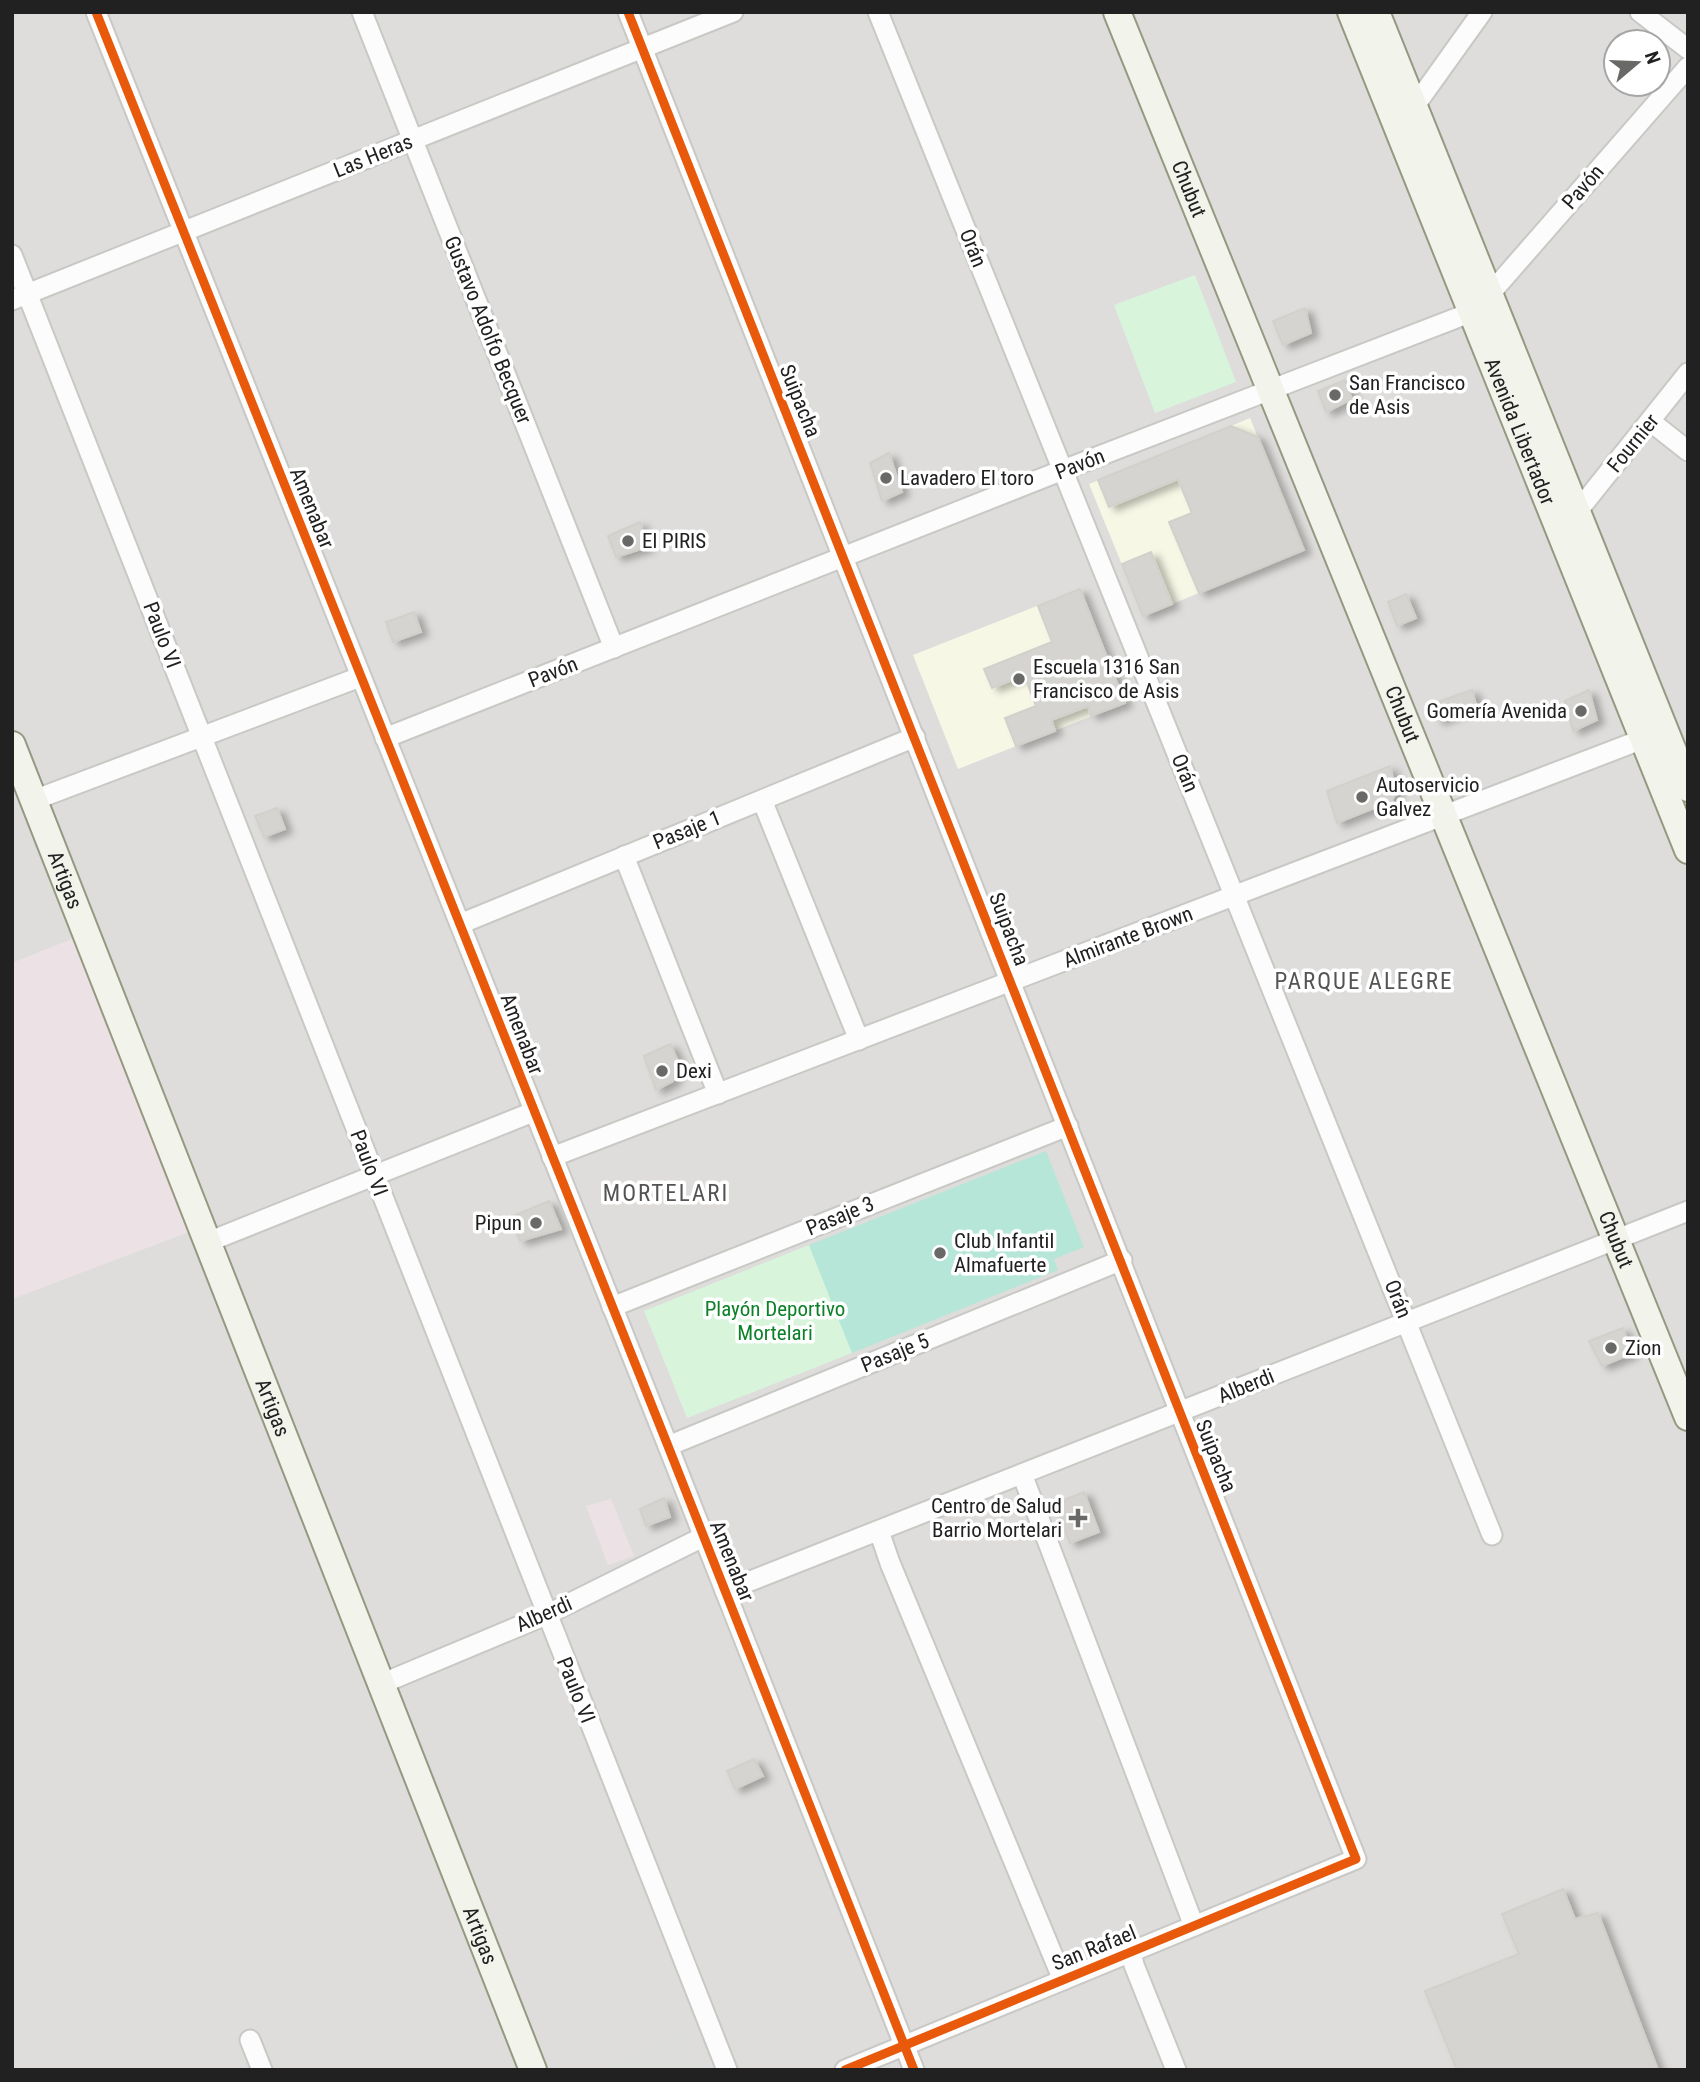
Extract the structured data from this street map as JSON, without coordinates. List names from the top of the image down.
{
  "streets": {
    "street": [
      "Las Heras",
      "Pavón",
      "Chubut",
      "Orán",
      "Gustavo Adolfo Becquer",
      "Suipacha",
      "Avenida Libertador",
      "Fournier",
      "Amenabar",
      "Paulo VI",
      "Pasaje 1",
      "Artigas",
      "Almirante Brown",
      "Pasaje 3",
      "Pasaje 5",
      "Alberdi",
      "San Rafael"
    ]
  },
  "crossings": [
    ["Las Heras", "Gustavo Adolfo Becquer"],
    ["Las Heras", "Suipacha"],
    ["Las Heras", "Amenabar"],
    ["Las Heras", "Paulo VI"],
    ["Pavón", "Chubut"],
    ["Pavón", "Orán"],
    ["Pavón", "Gustavo Adolfo Becquer"],
    ["Pavón", "Suipacha"],
    ["Pavón", "Avenida Libertador"],
    ["Pavón", "Amenabar"],
    ["Chubut", "Almirante Brown"],
    ["Chubut", "Alberdi"],
    ["Orán", "Almirante Brown"],
    ["Orán", "Alberdi"],
    ["Suipacha", "Pasaje 1"],
    ["Suipacha", "Almirante Brown"],
    ["Suipacha", "Pasaje 3"],
    ["Suipacha", "Pasaje 5"],
    ["Suipacha", "Alberdi"],
    ["Suipacha", "San Rafael"],
    ["Avenida Libertador", "Fournier"],
    ["Avenida Libertador", "Almirante Brown"],
    ["Amenabar", "Pasaje 1"],
    ["Amenabar", "Almirante Brown"],
    ["Amenabar", "Pasaje 3"],
    ["Amenabar", "Pasaje 5"],
    ["Amenabar", "Alberdi"],
    ["Amenabar", "San Rafael"],
    ["Paulo VI", "Alberdi"],
    ["Artigas", "Alberdi"]
  ],
  "districts": ["PARQUE ALEGRE", "MORTELARI"],
  "parks": ["Playón Deportivo Mortelari"],
  "places": {
    "other": [
      "San Francisco de Asis",
      "Lavadero El toro",
      "El PIRIS",
      "Escuela 1316 San Francisco de Asis",
      "Gomería Avenida",
      "Autoservicio Galvez",
      "Dexi",
      "Pipun",
      "Club Infantil Almafuerte",
      "Zion"
    ],
    "health": ["Centro de Salud Barrio Mortelari"]
  },
  "north": "right"
}
